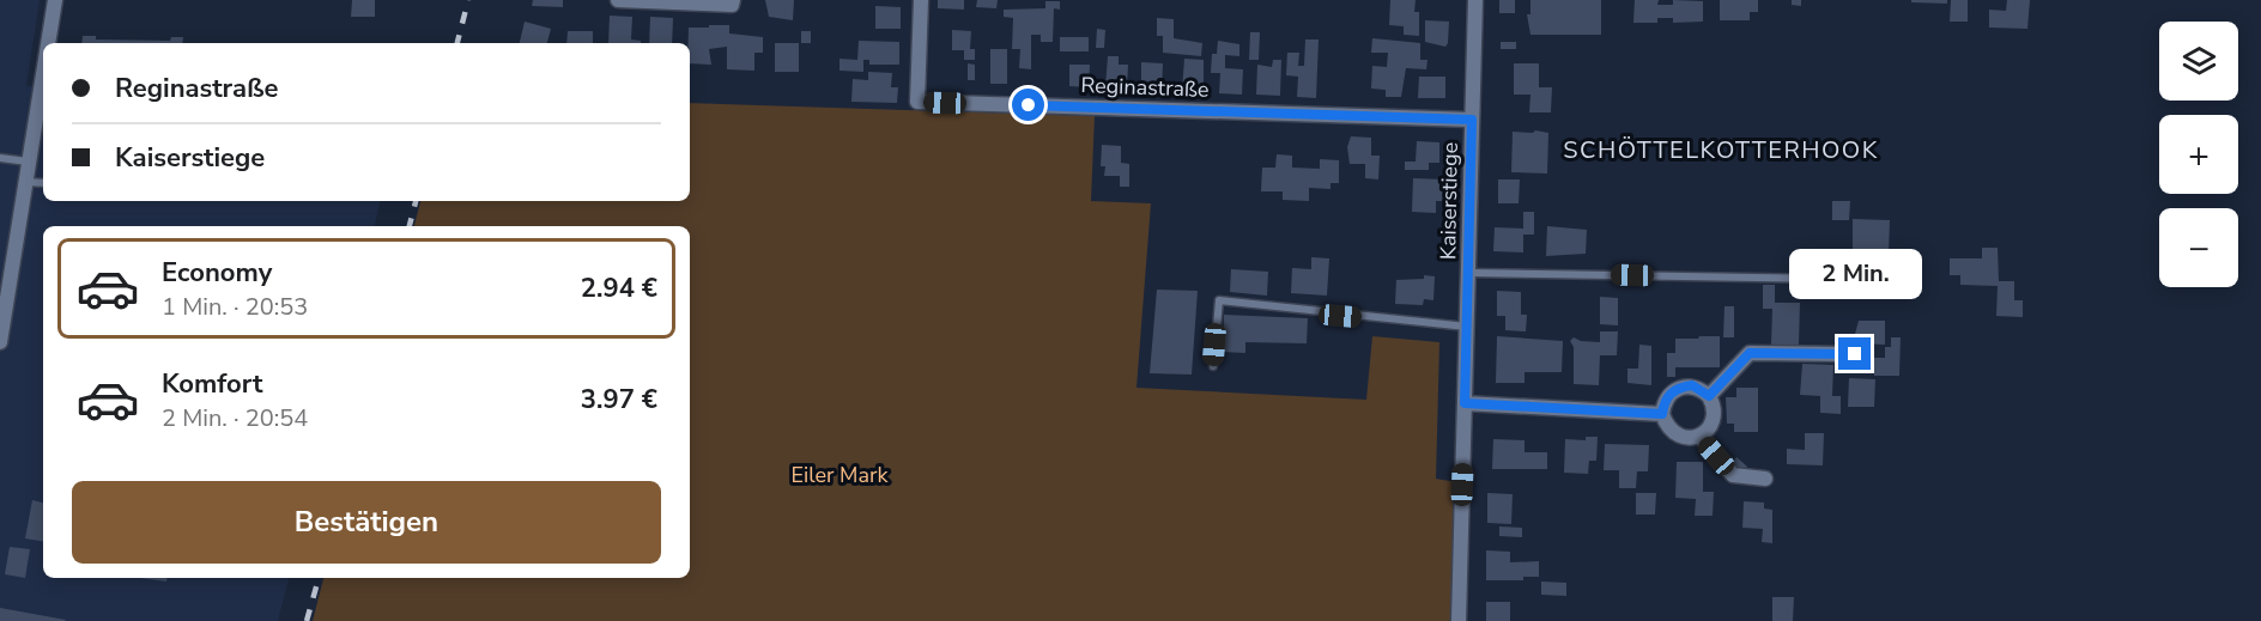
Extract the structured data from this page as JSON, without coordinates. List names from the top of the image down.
{
  "streets": {
    "street": ["Reginastraße", "Kaiserstiege"]
  },
  "crossings": [
    ["Reginastraße", "Kaiserstiege"]
  ],
  "districts": ["SCHÖTTELKOTTERHOOK"],
  "parks": ["Eiler Mark"],
  "page": {
    "map_buttons": ["+", "−"],
    "banner": ["Reginastraße", "Kaiserstiege"],
    "list": [
      {
        "name": "Economy",
        "note": "1 Min. · 20:53",
        "value": "2.94 €"
      },
      {
        "name": "Komfort",
        "note": "2 Min. · 20:54",
        "value": "3.97 €"
      }
    ],
    "bubble": "2 Min.",
    "buttons": "Bestätigen"
  }
}
